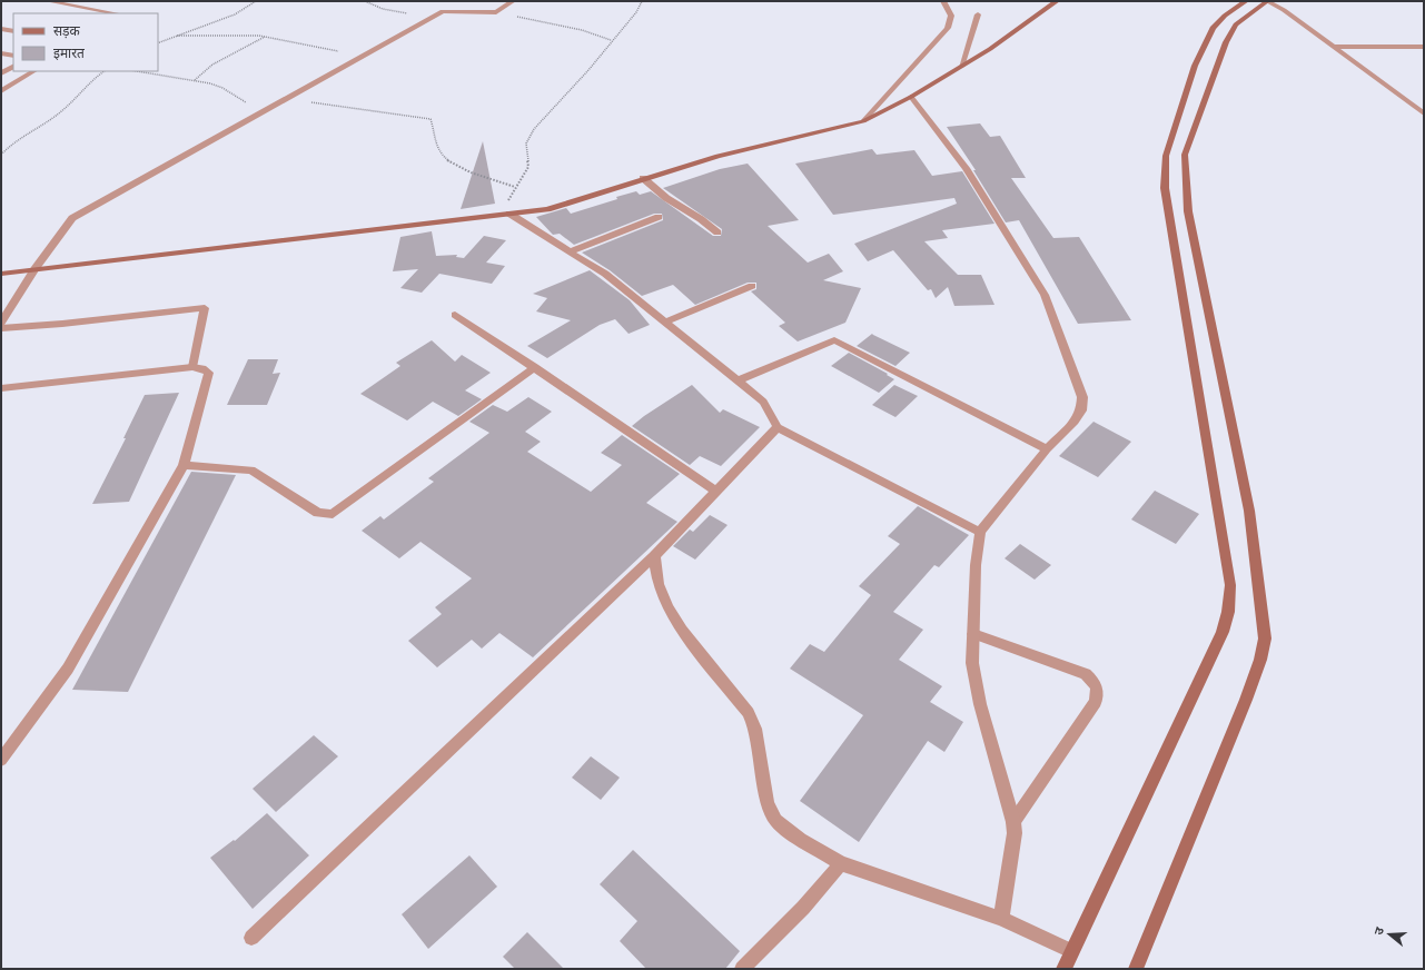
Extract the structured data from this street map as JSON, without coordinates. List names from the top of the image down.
{
  "legend": ["सड़क", "इमारत"],
  "north": "left"
}
